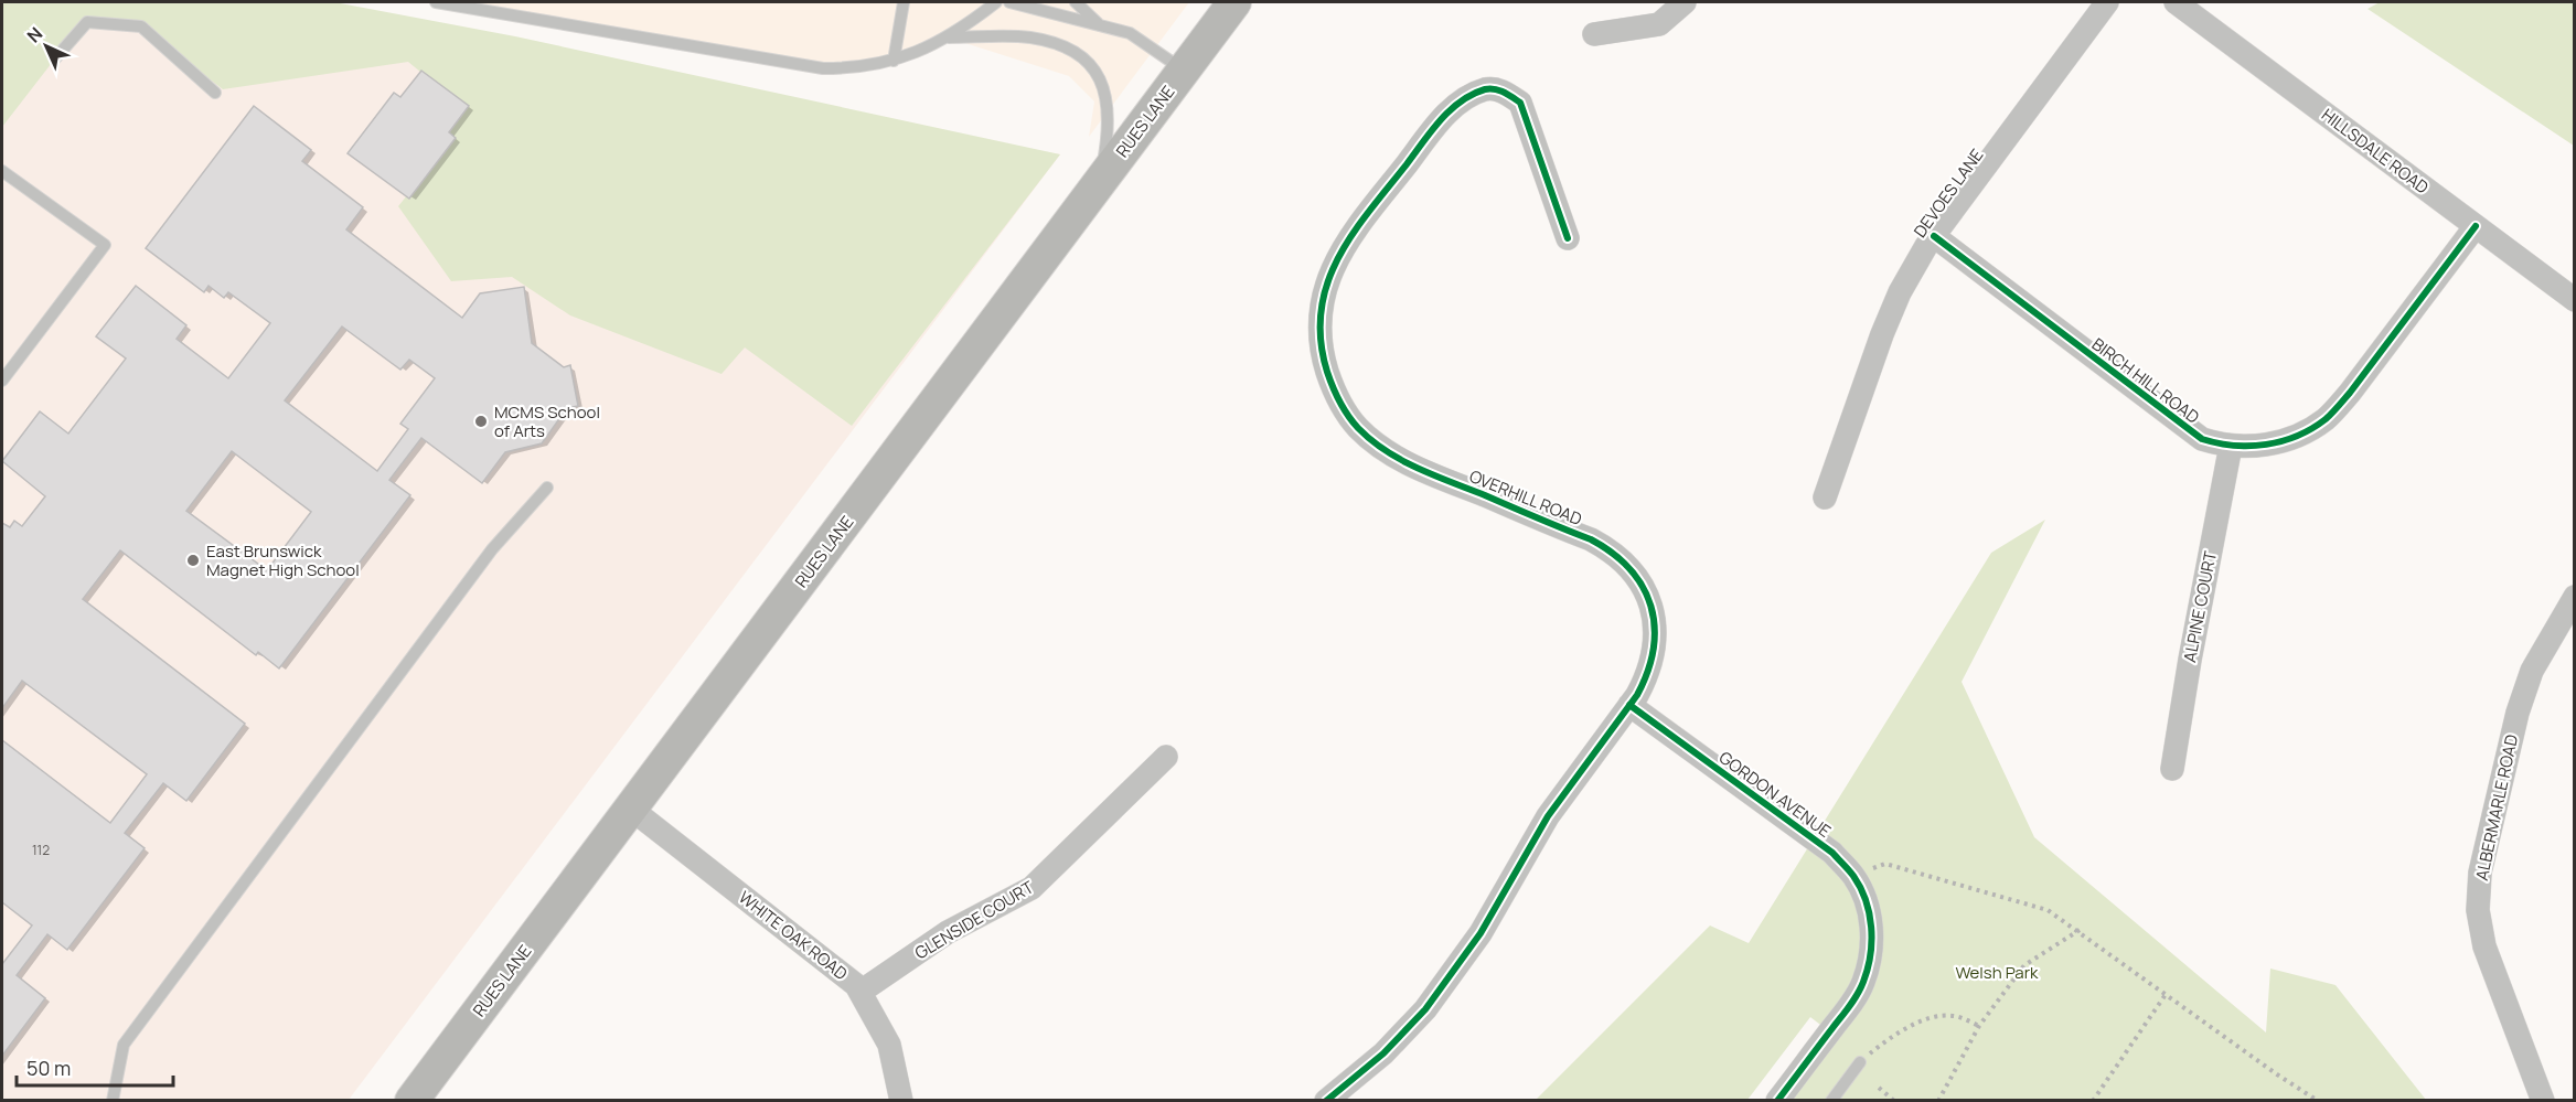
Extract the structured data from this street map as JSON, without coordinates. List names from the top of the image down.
{
  "streets": {
    "main road": ["RUES LANE"],
    "street": [
      "HILLSDALE ROAD",
      "DEVOES LANE",
      "BIRCH HILL ROAD",
      "OVERHILL ROAD",
      "ALPINE COURT",
      "GORDON AVENUE",
      "ALBERMARLE ROAD",
      "GLENSIDE COURT",
      "WHITE OAK ROAD"
    ]
  },
  "crossings": [
    ["RUES LANE", "WHITE OAK ROAD"],
    ["HILLSDALE ROAD", "BIRCH HILL ROAD"],
    ["DEVOES LANE", "BIRCH HILL ROAD"],
    ["BIRCH HILL ROAD", "ALPINE COURT"],
    ["OVERHILL ROAD", "GORDON AVENUE"],
    ["GLENSIDE COURT", "WHITE OAK ROAD"]
  ],
  "parks": ["Welsh Park"],
  "places": ["MCMS School of Arts", "East Brunswick Magnet High School"],
  "house_numbers": ["112"],
  "scale_bar": "50 m",
  "north": "top left"
}
